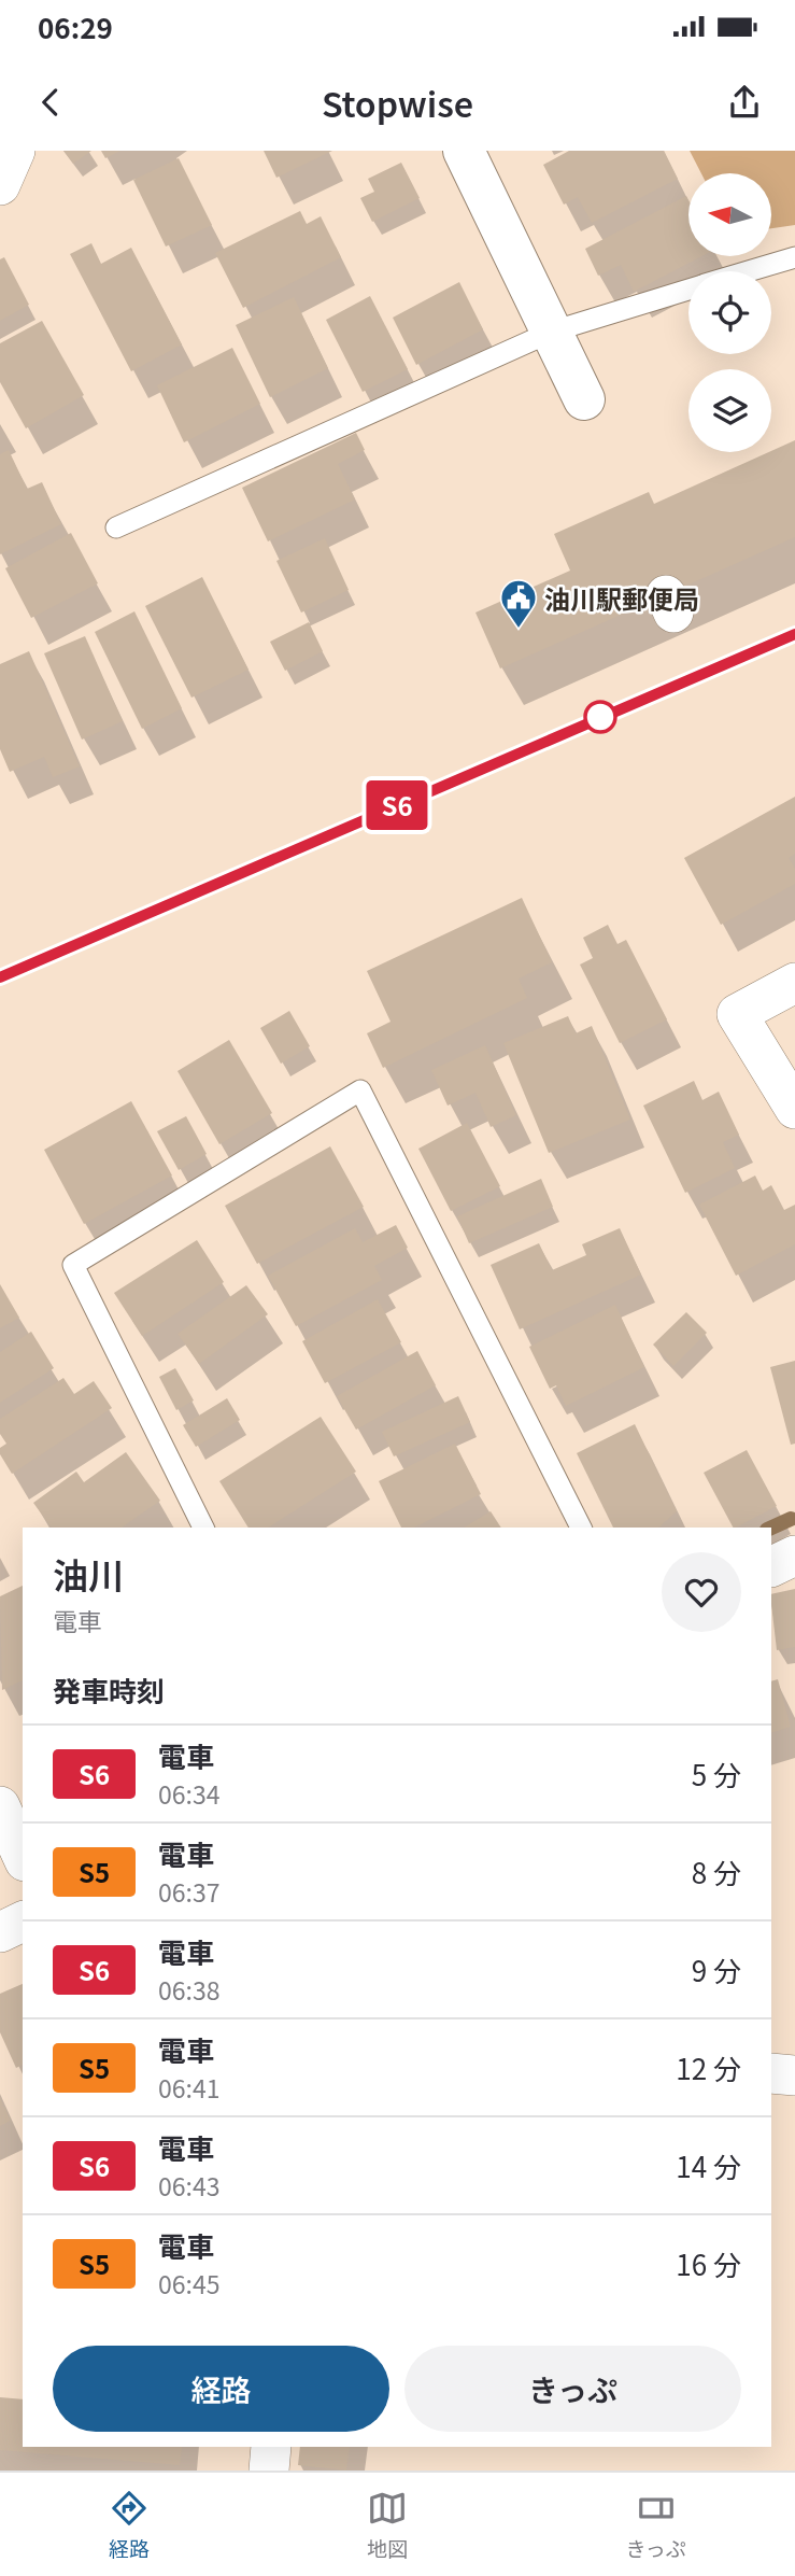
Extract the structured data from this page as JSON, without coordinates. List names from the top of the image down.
{
  "places": {
    "public building": ["油川駅郵便局"]
  },
  "north": "left",
  "page": {
    "status": "06:29",
    "header": "Stopwise",
    "on_map": "S6",
    "heading": [
      ["油川", "電車"],
      "発車時刻"
    ],
    "list": [
      {
        "mark": "S6",
        "name": "電車",
        "note": "06:34",
        "value": "5 分"
      },
      {
        "mark": "S5",
        "name": "電車",
        "note": "06:37",
        "value": "8 分"
      },
      {
        "mark": "S6",
        "name": "電車",
        "note": "06:38",
        "value": "9 分"
      },
      {
        "mark": "S5",
        "name": "電車",
        "note": "06:41",
        "value": "12 分"
      },
      {
        "mark": "S6",
        "name": "電車",
        "note": "06:43",
        "value": "14 分"
      },
      {
        "mark": "S5",
        "name": "電車",
        "note": "06:45",
        "value": "16 分"
      }
    ],
    "buttons": ["経路", "きっぷ"],
    "tabs": ["経路", "地図", "きっぷ"]
  }
}
